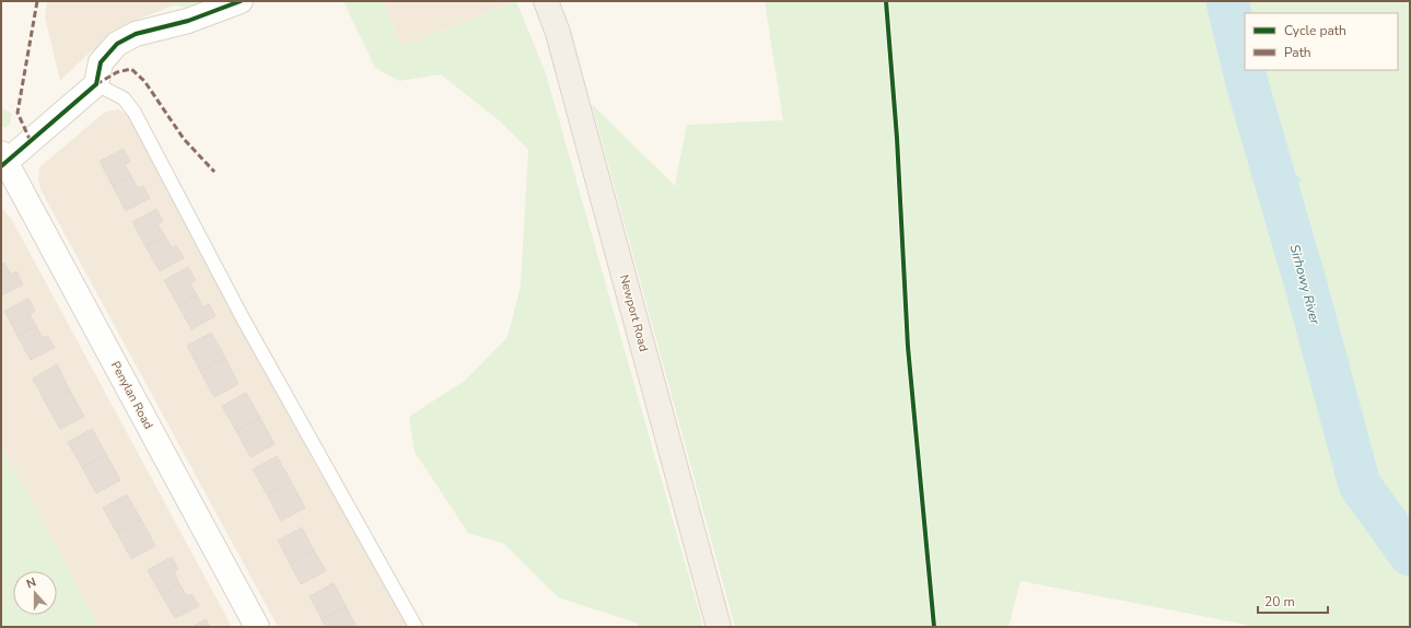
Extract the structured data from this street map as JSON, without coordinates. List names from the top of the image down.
{
  "streets": {
    "main road": ["Newport Road", "Penylan Road"]
  },
  "water": ["Sirhowy River"],
  "legend": ["Cycle path", "Path"],
  "scale_bar": "20 m",
  "north": "top"
}
